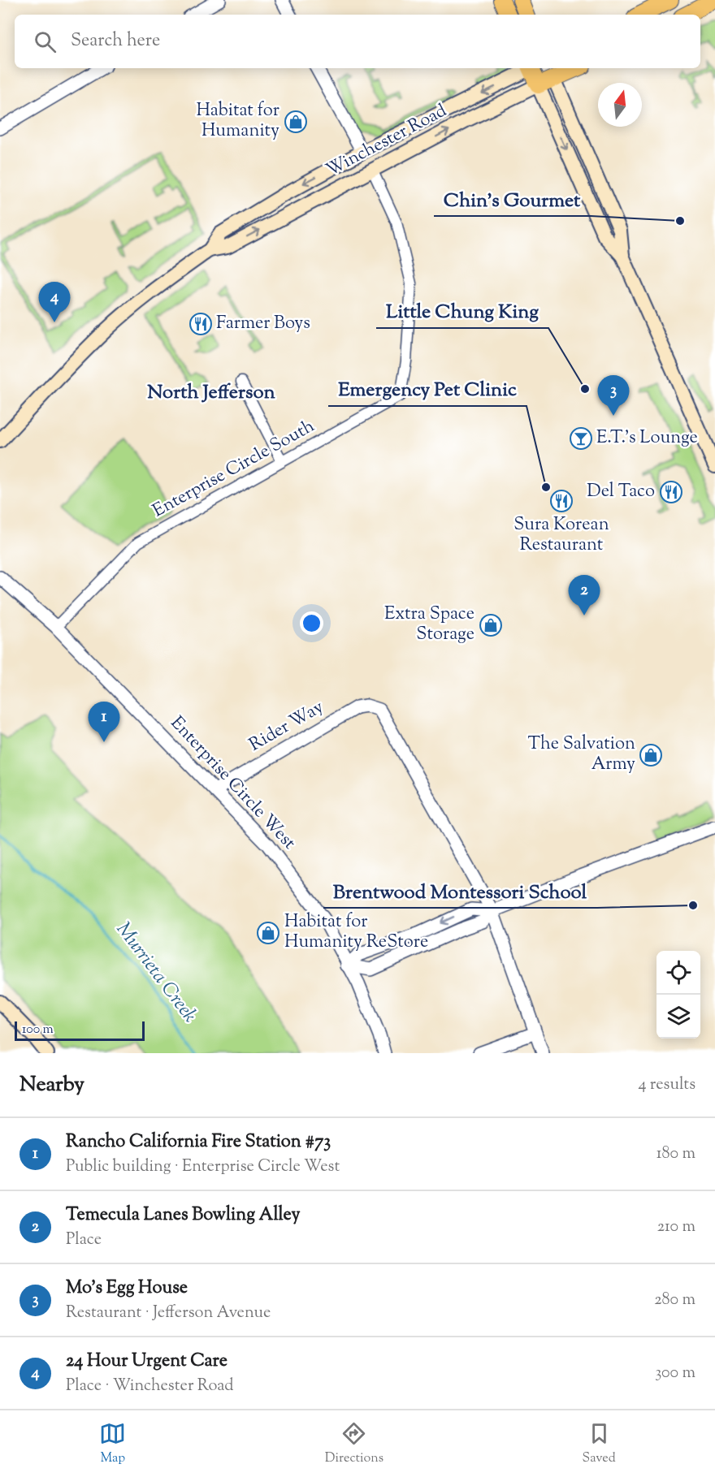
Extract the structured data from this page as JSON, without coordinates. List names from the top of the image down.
{
  "streets": {
    "main road": ["Winchester Road"],
    "street": ["Enterprise Circle South", "Rider Way", "Enterprise Circle West"]
  },
  "crossings": [
    ["Winchester Road", "Enterprise Circle South"],
    ["Enterprise Circle South", "Enterprise Circle West"],
    ["Rider Way", "Enterprise Circle West"]
  ],
  "districts": ["North Jefferson"],
  "water": ["Murrieta Creek"],
  "places": {
    "shop": [
      "Habitat for Humanity",
      "Extra Space Storage",
      "The Salvation Army",
      "Habitat for Humanity ReStore"
    ],
    "other": [
      "Chin's Gourmet",
      "Little Chung King",
      "Emergency Pet Clinic",
      "Brentwood Montessori School"
    ],
    "restaurant": ["Farmer Boys", "Del Taco", "Sura Korean Restaurant"],
    "bar": ["E.T.'s Lounge"]
  },
  "scale_bar": "100 m",
  "north": "top",
  "page": {
    "search": "Search here",
    "pins": [
      "4",
      "3",
      "2",
      "1"
    ],
    "scale": "100 m",
    "heading": ["Nearby", "4 results"],
    "list": [
      {
        "mark": "1",
        "name": "Rancho California Fire Station #73",
        "note": "Public building · Enterprise Circle West",
        "value": "180 m"
      },
      {
        "mark": "2",
        "name": "Temecula Lanes Bowling Alley",
        "note": "Place",
        "value": "210 m"
      },
      {
        "mark": "3",
        "name": "Mo's Egg House",
        "note": "Restaurant · Jefferson Avenue",
        "value": "280 m"
      },
      {
        "mark": "4",
        "name": "24 Hour Urgent Care",
        "note": "Place · Winchester Road",
        "value": "300 m"
      }
    ],
    "nav": ["Map", "Directions", "Saved"]
  }
}
